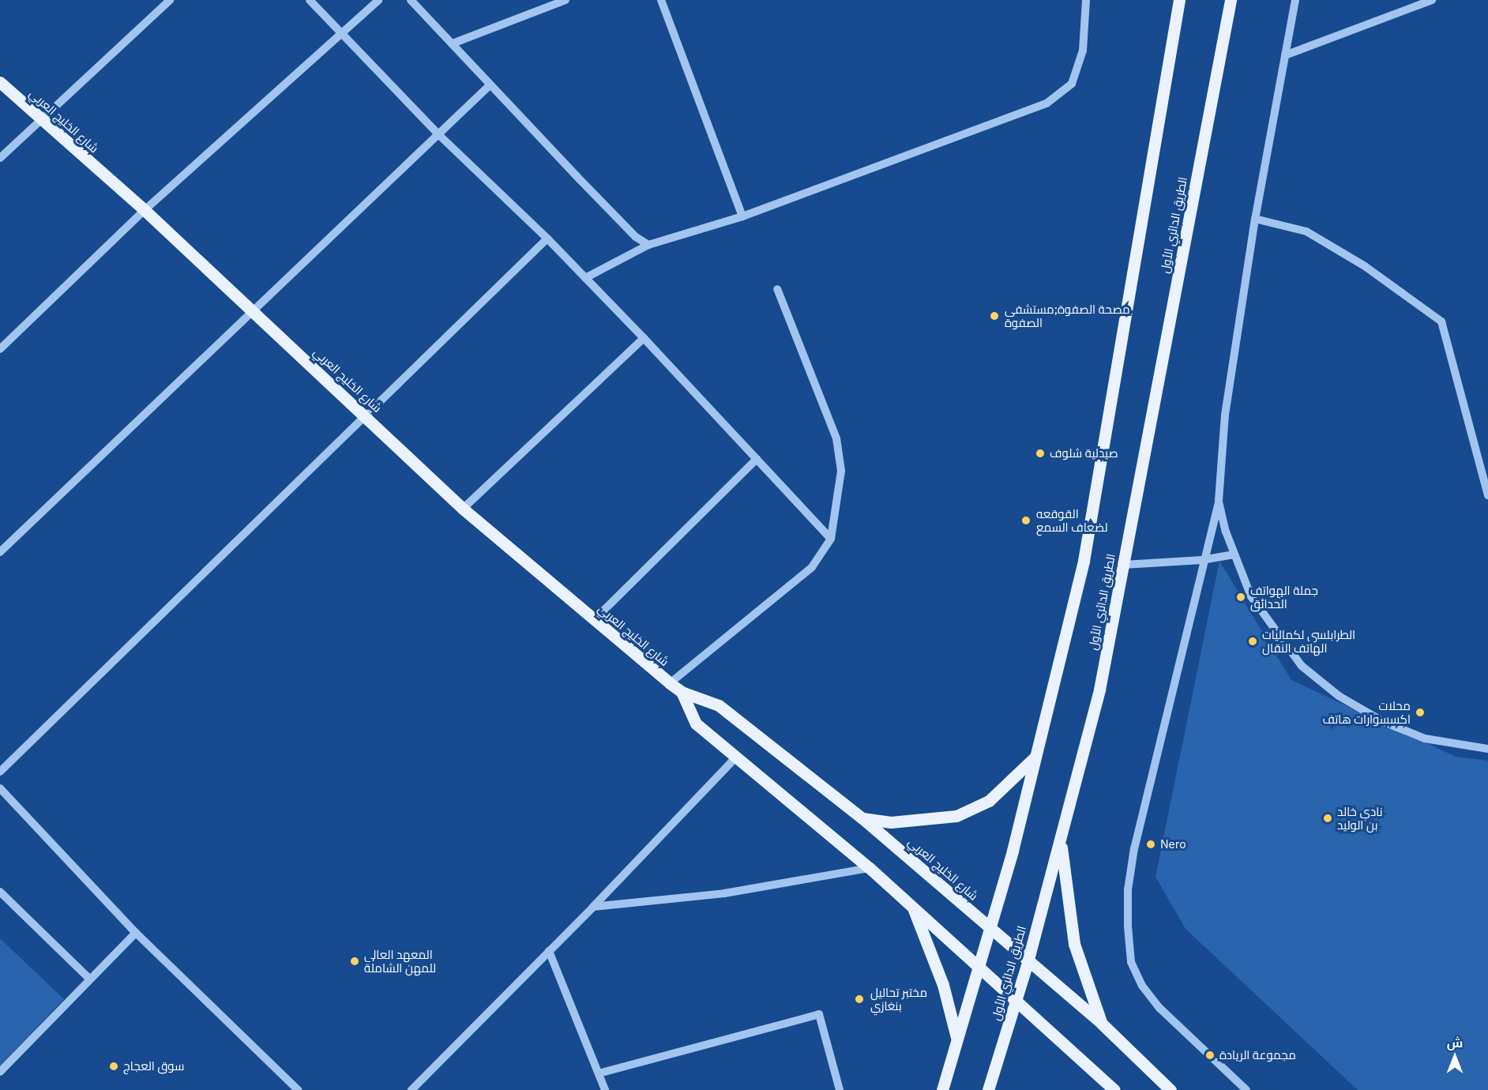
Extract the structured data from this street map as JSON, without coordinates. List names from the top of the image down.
{
  "streets": {
    "main road": ["شارع الخليج العربي", "الطريق الدائري الأول"]
  },
  "crossings": [
    ["شارع الخليج العربي", "الطريق الدائري الأول"]
  ],
  "places": [
    "مصحة الصفوة;مستشفى الصفوة",
    "صيدلية شلوف",
    "القوقعه لضعاف السمع",
    "جملة الهواتف الحدائق",
    "الطرابلسي لكماليات الهاتف النقال",
    "محلات اكسسوارات هاتف",
    "نادي خالد بن الوليد",
    "Nero",
    "المعهد العالي للمهن الشاملة",
    "مختبر تحاليل بنغازي",
    "مجموعة الريادة",
    "سوق العجاج"
  ],
  "north": "top"
}
